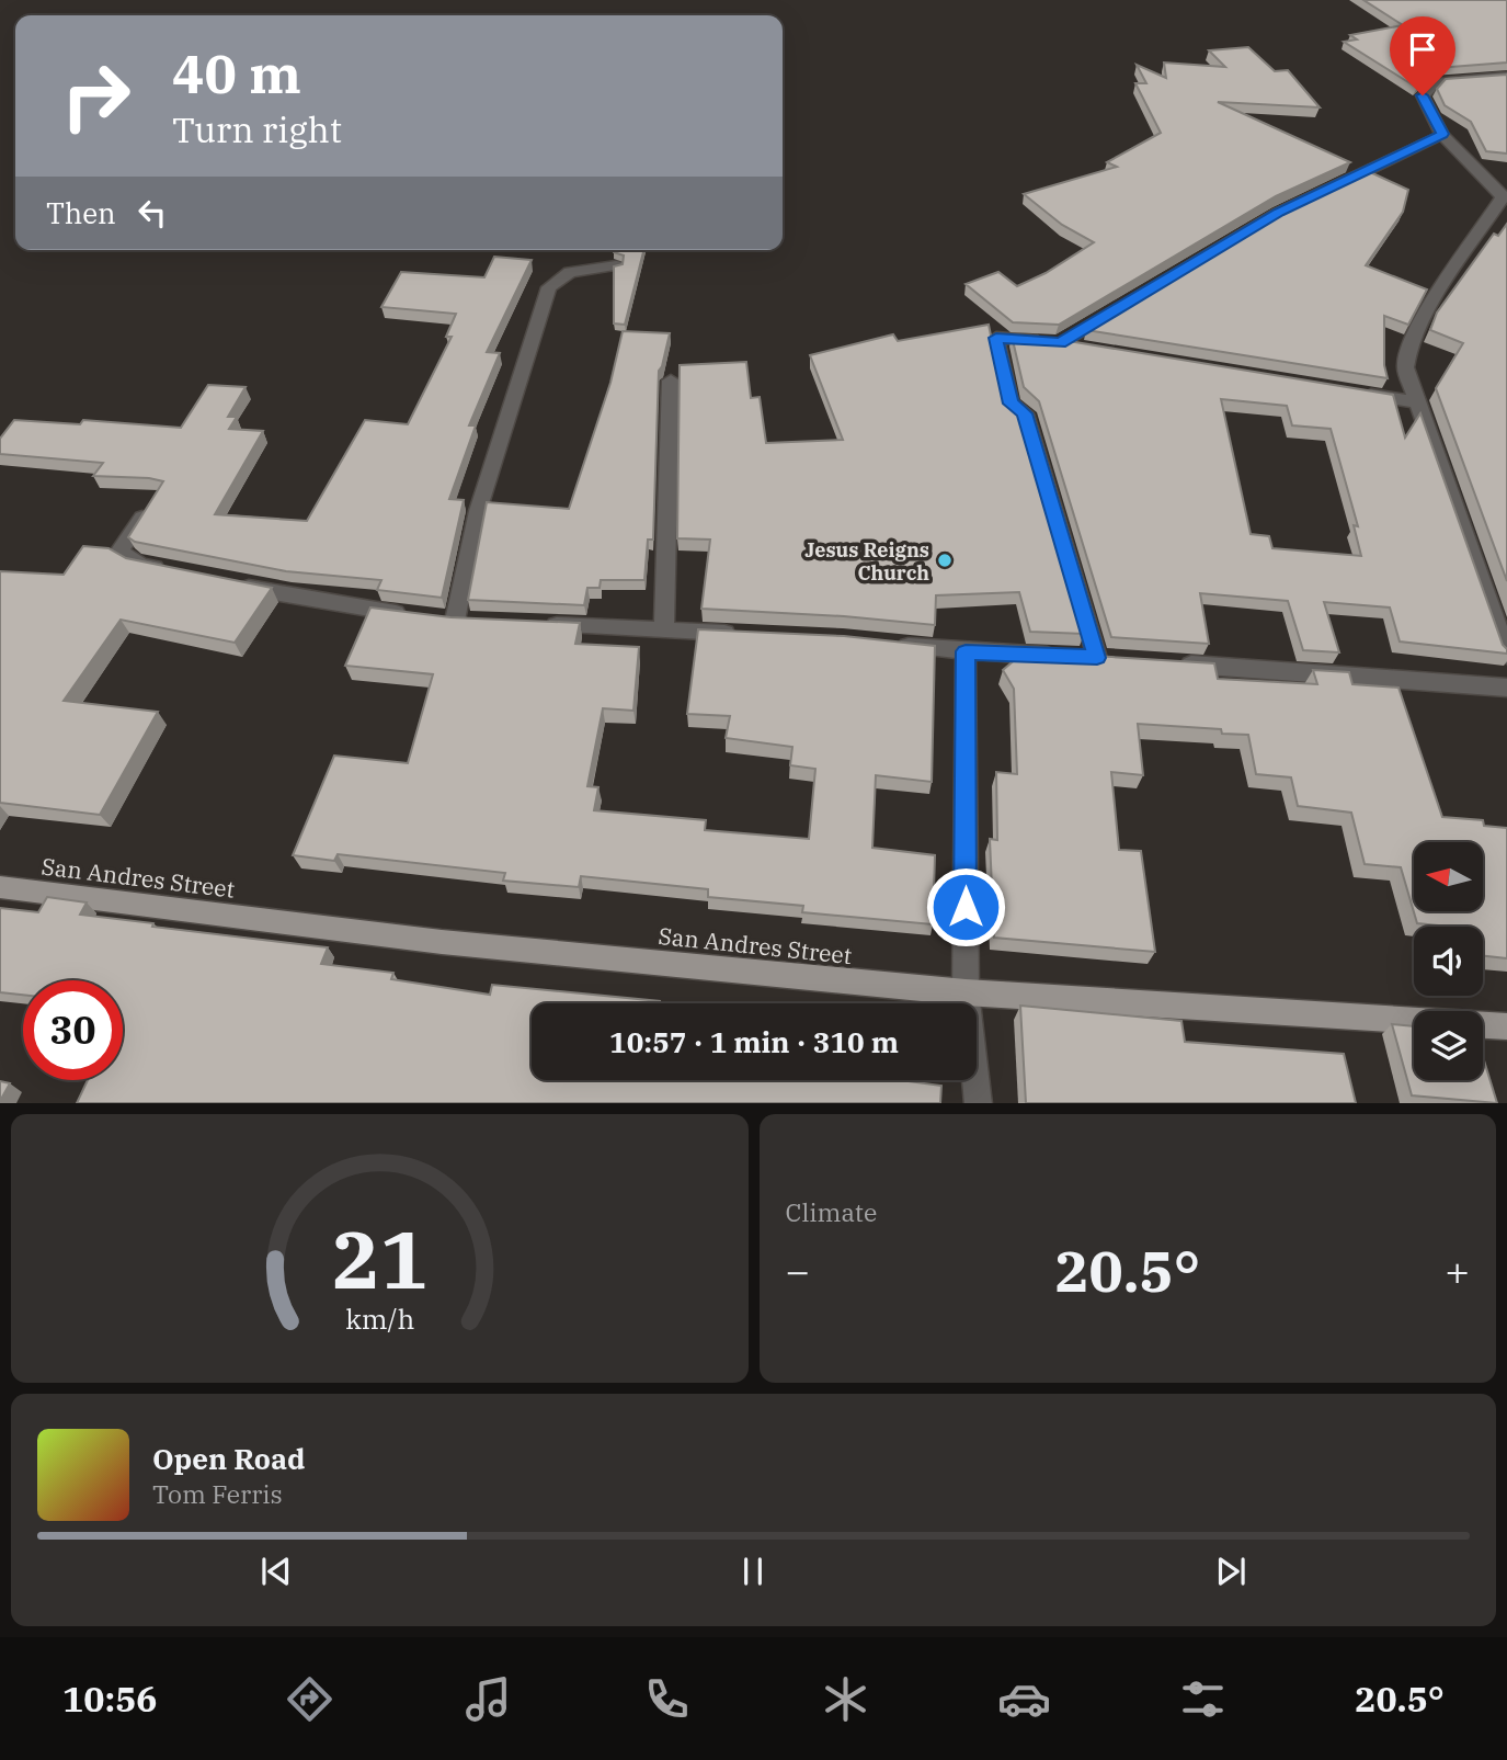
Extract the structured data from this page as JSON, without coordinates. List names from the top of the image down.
{
  "streets": {
    "main road": ["San Andres Street"]
  },
  "places": ["Jesus Reigns Church"],
  "north": "left",
  "page": {
    "turn": ["40 m", "Turn right"],
    "then": "Then",
    "limit": "30",
    "trip": "10:57 · 1 min · 310 m",
    "tile": "Climate",
    "heat": ["−", "20.5°", "+"],
    "song": ["Open Road", "Tom Ferris"],
    "tabs": ["10:56", "20.5°"],
    "gauge": ["21", "km/h"]
  }
}
